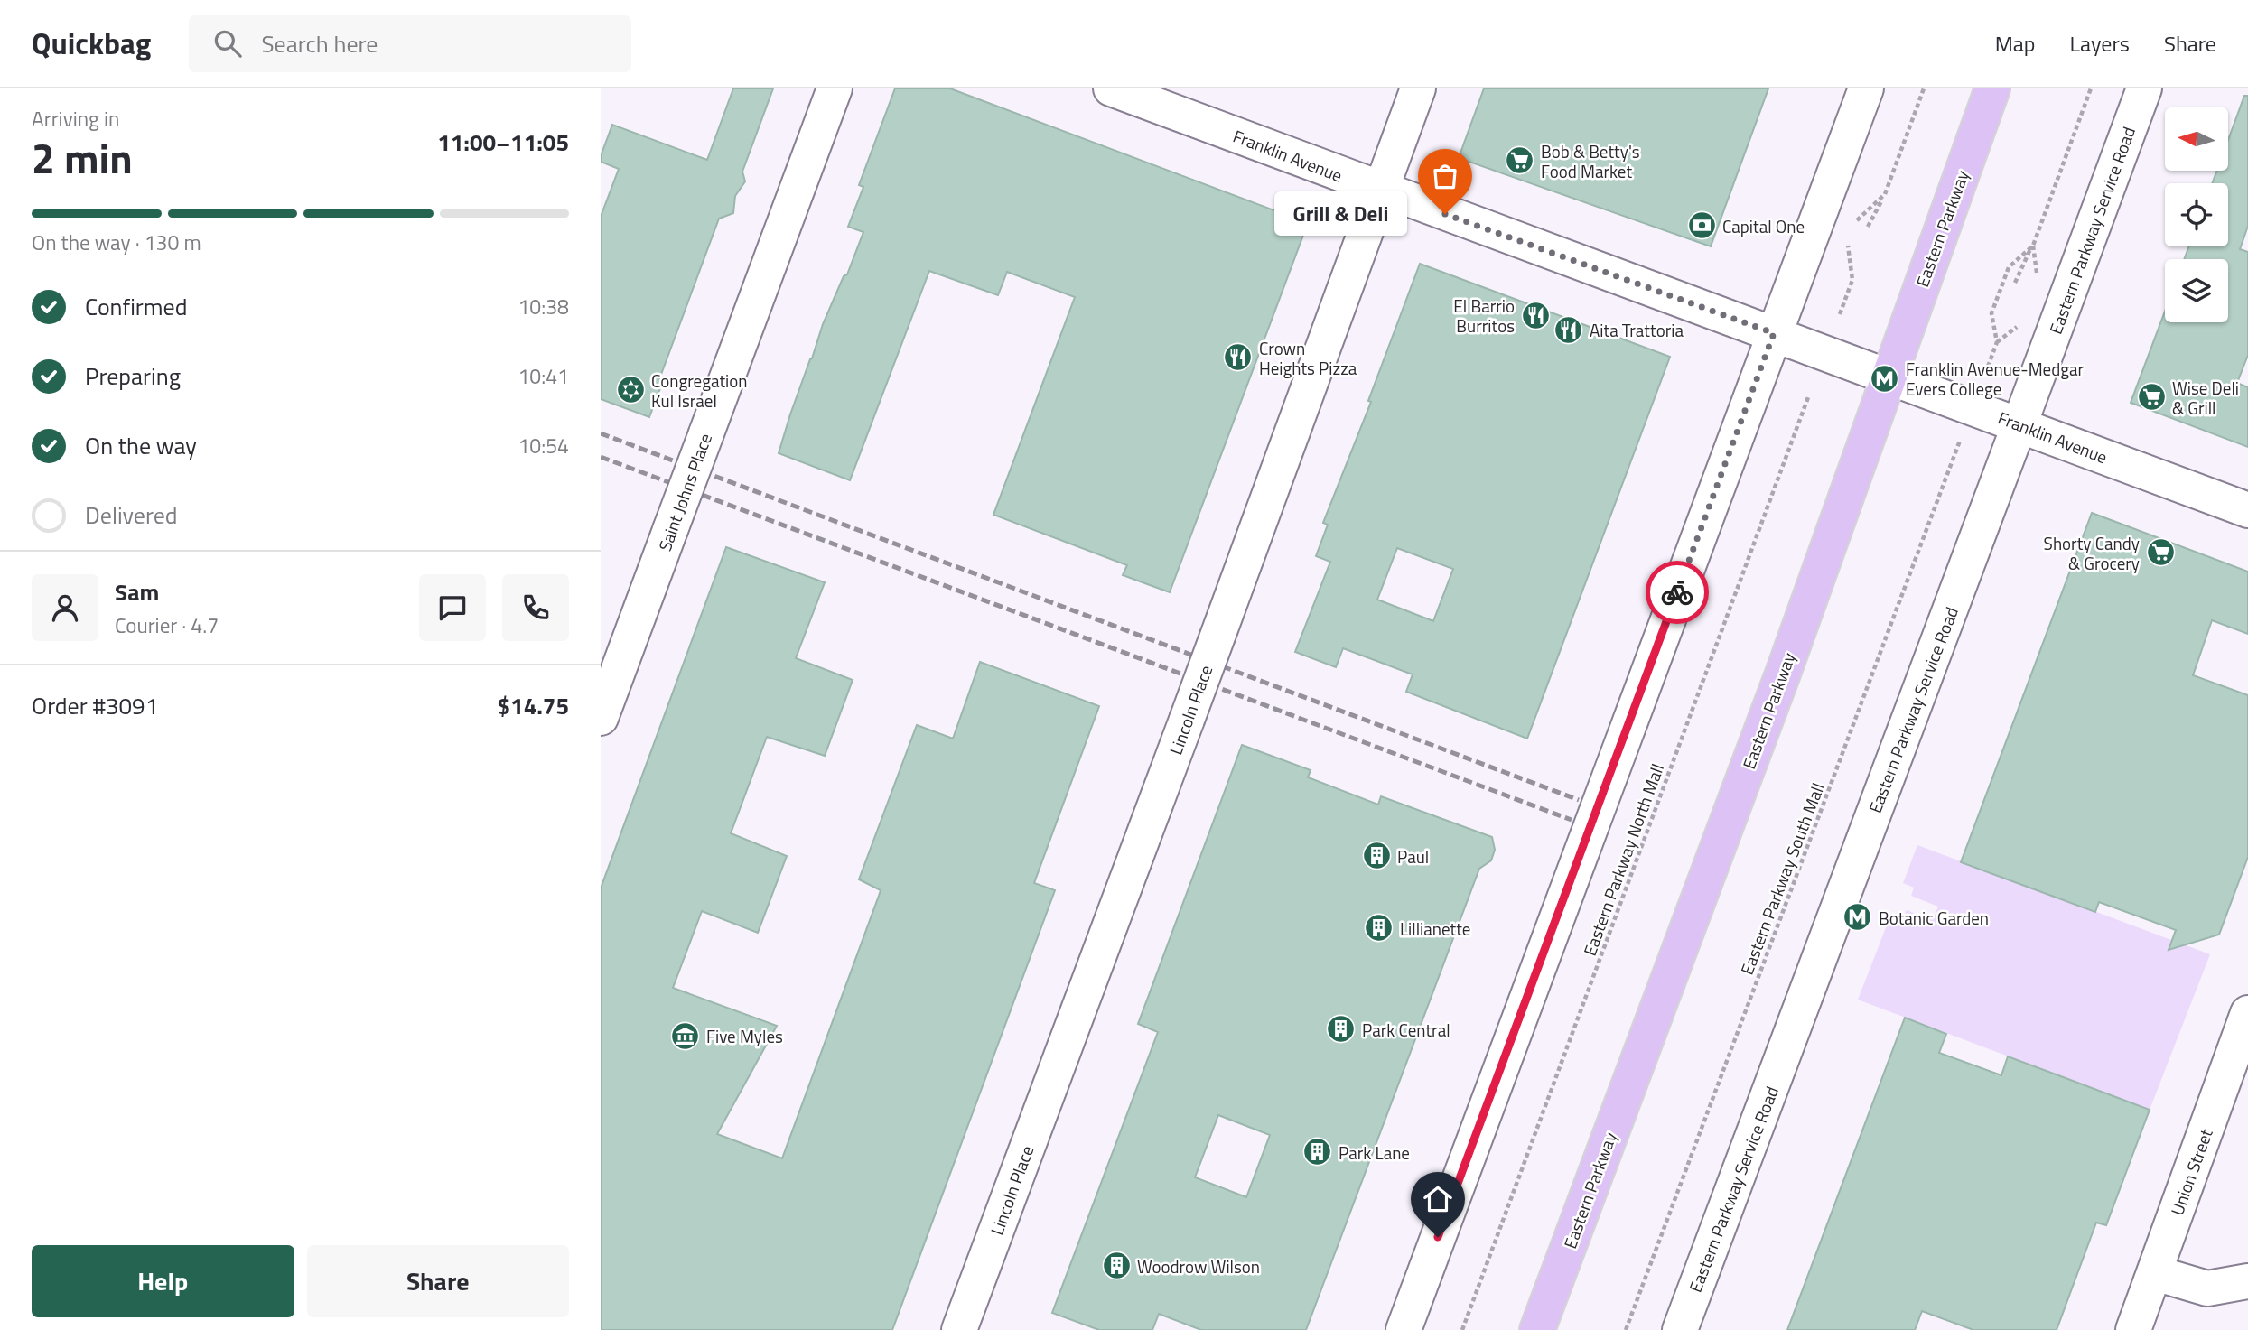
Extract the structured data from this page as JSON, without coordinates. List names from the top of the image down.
{
  "streets": {
    "main road": ["Eastern Parkway"],
    "street": [
      "Franklin Avenue",
      "Eastern Parkway Service Road",
      "Saint Johns Place",
      "Lincoln Place",
      "Union Street"
    ],
    "path": ["Eastern Parkway North Mall", "Eastern Parkway South Mall"]
  },
  "crossings": [
    ["Franklin Avenue", "Eastern Parkway"],
    ["Franklin Avenue", "Eastern Parkway Service Road"],
    ["Franklin Avenue", "Lincoln Place"]
  ],
  "places": {
    "supermarket": ["Bob & Betty's Food Market", "Wise Deli & Grill", "Shorty Candy & Grocery"],
    "other": ["Grill & Deli"],
    "bank": ["Capital One"],
    "restaurant": ["El Barrio Burritos", "Aita Trattoria", "Crown Heights Pizza"],
    "metro station": ["Franklin Avenue-Medgar Evers College", "Botanic Garden"],
    "synagogue": ["Congregation Kul Israel"],
    "building": [
      "Paul",
      "Lillianette",
      "Park Central",
      "Park Lane",
      "Woodrow Wilson"
    ],
    "museum": ["Five Myles"]
  },
  "north": "left",
  "page": {
    "header": "Quickbag",
    "search": "Search here",
    "nav": ["Map", "Layers", "Share"],
    "heading": ["2 min", "Arriving in", "11:00–11:05"],
    "panel": [
      "Sam",
      "Courier · 4.7",
      "Order #3091",
      "$14.75"
    ],
    "bubble": "Grill & Deli",
    "bar": "On the way · 130 m",
    "list": [
      ["Confirmed", "10:38"],
      ["Preparing", "10:41"],
      ["On the way", "10:54"],
      "Delivered"
    ],
    "buttons": ["Help", "Share"]
  }
}
